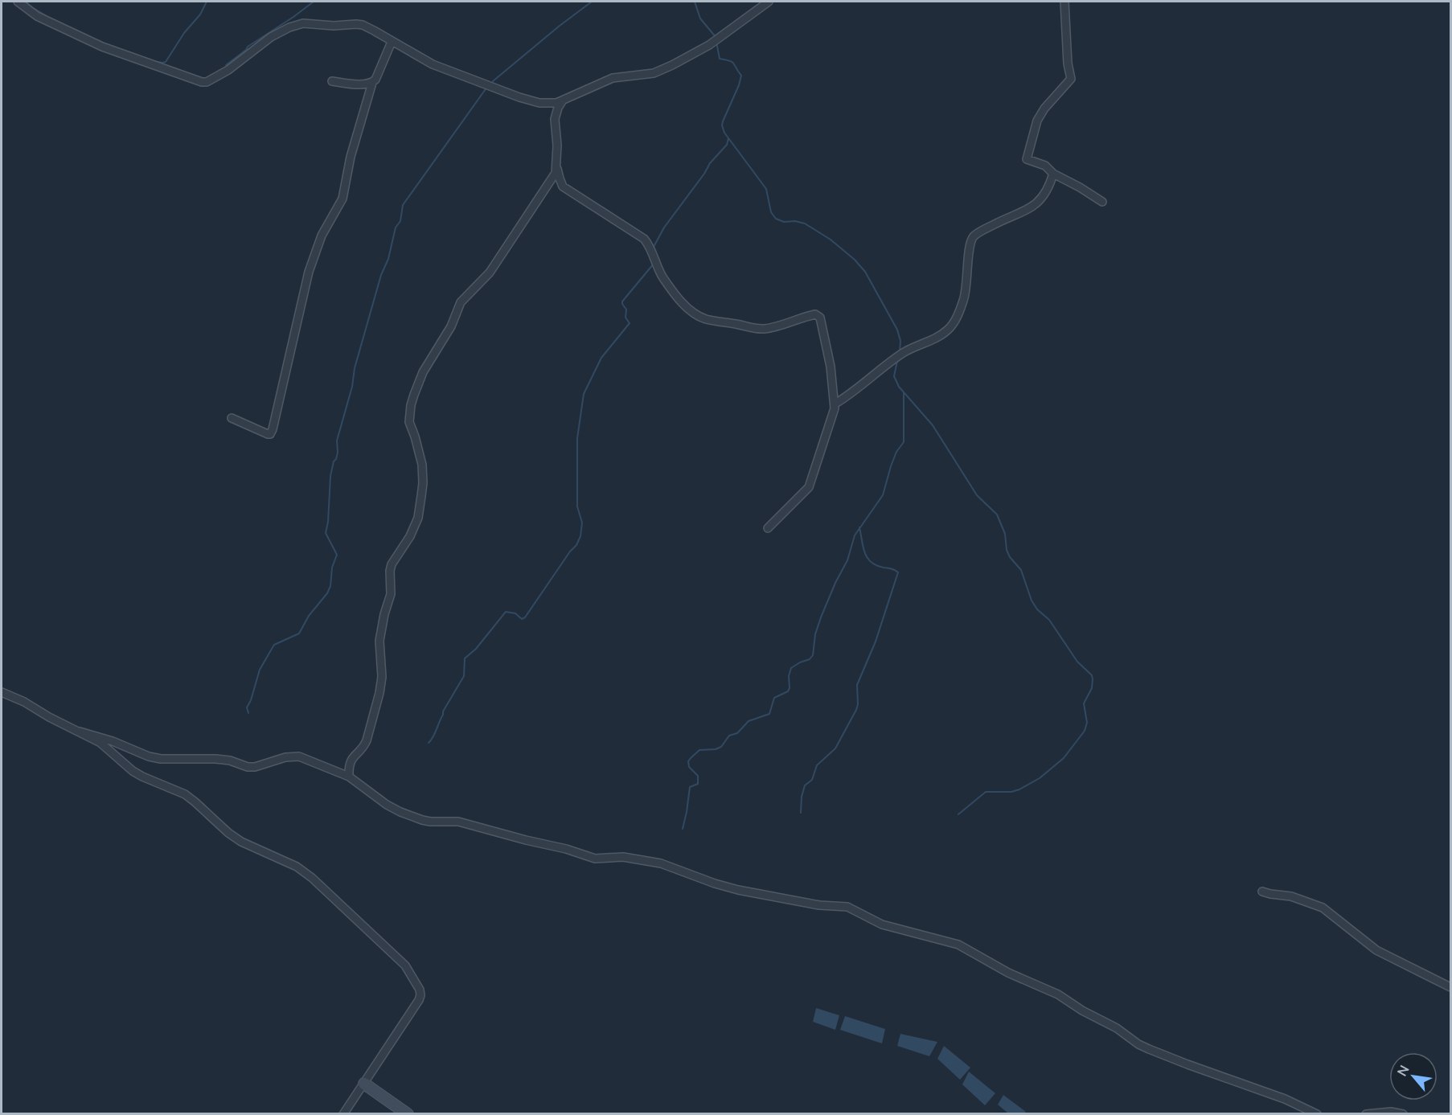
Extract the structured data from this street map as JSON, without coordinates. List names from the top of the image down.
{
  "north": "top left"
}
